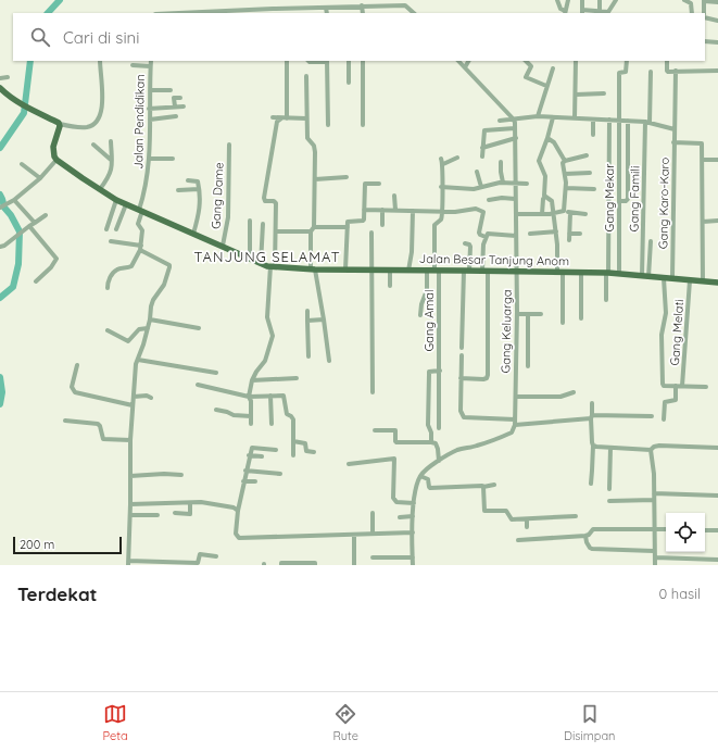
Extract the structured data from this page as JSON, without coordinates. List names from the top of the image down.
{
  "streets": {
    "main road": ["Jalan Besar Tanjung Anom"],
    "street": [
      "Jalan Pendidikan",
      "Gang Dame",
      "Gang Mekar",
      "Gang Famili",
      "Gang Karo-Karo",
      "Gang Amal",
      "Gang Keluarga",
      "Gang Melati"
    ]
  },
  "crossings": [
    ["Jalan Pendidikan", "Jalan Besar Tanjung Anom"],
    ["Gang Dame", "Jalan Besar Tanjung Anom"],
    ["Gang Mekar", "Jalan Besar Tanjung Anom"],
    ["Gang Famili", "Jalan Besar Tanjung Anom"],
    ["Gang Karo-Karo", "Jalan Besar Tanjung Anom"],
    ["Jalan Besar Tanjung Anom", "Gang Amal"],
    ["Jalan Besar Tanjung Anom", "Gang Keluarga"],
    ["Jalan Besar Tanjung Anom", "Gang Melati"]
  ],
  "districts": ["TANJUNG SELAMAT"],
  "scale_bar": "200 m",
  "page": {
    "search": "Cari di sini",
    "scale": "200 m",
    "heading": ["Terdekat", "0 hasil"],
    "nav": ["Peta", "Rute", "Disimpan"]
  }
}
